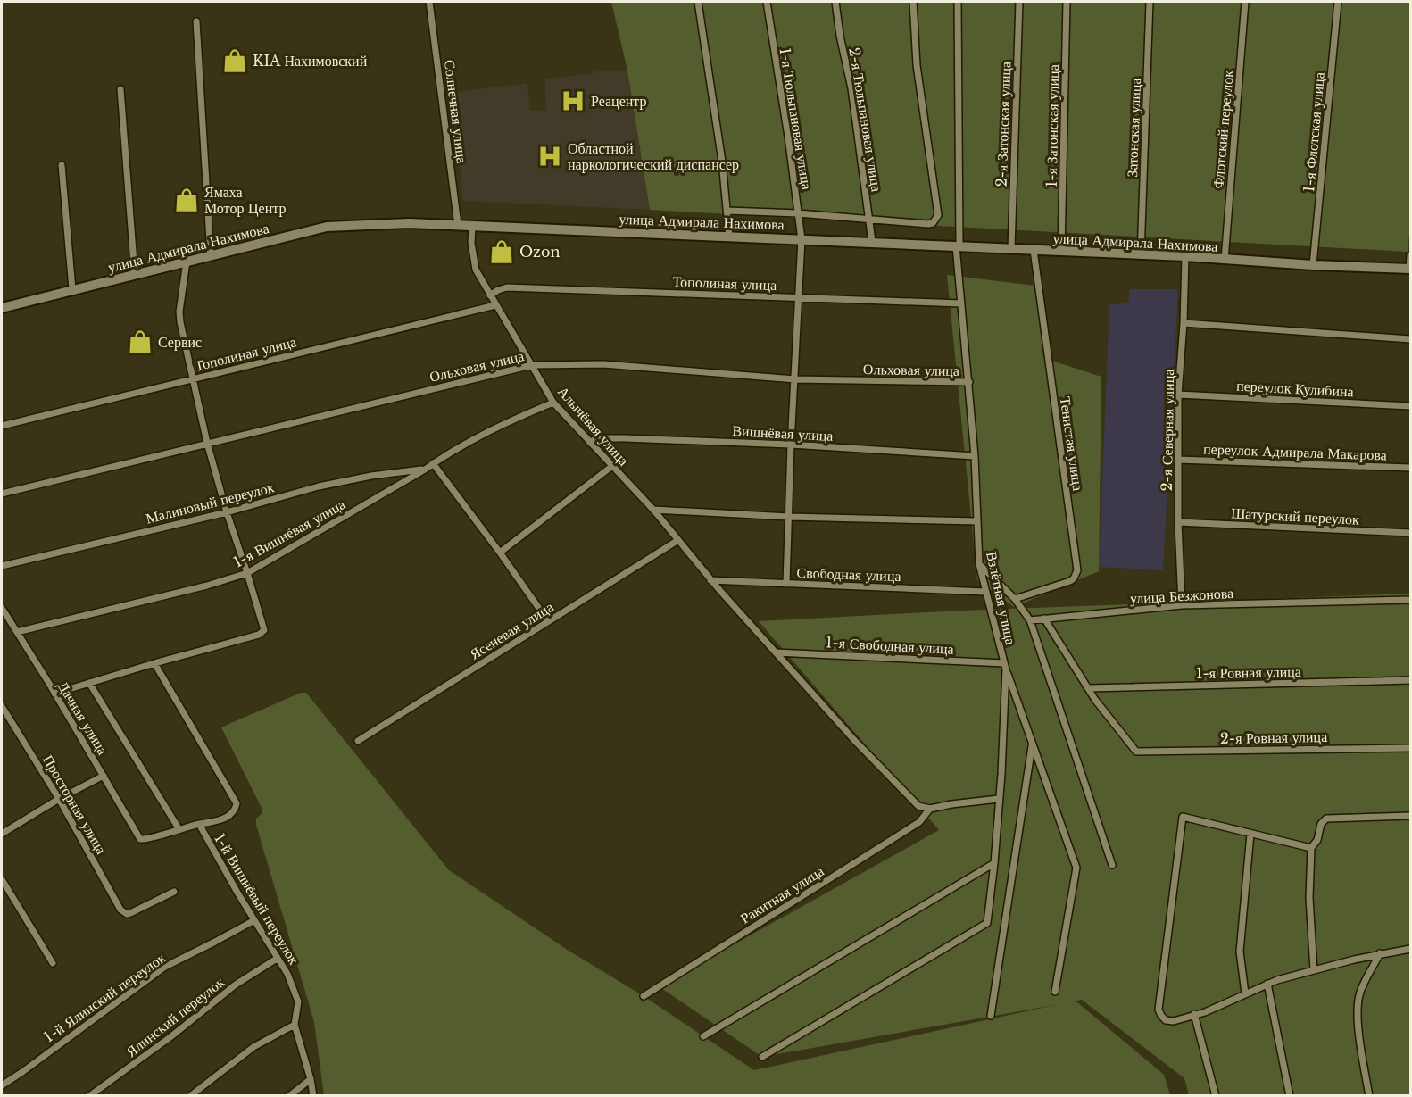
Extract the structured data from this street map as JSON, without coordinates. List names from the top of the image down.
{
  "streets": {
    "main road": ["улица Адмирала Нахимова"],
    "street": [
      "Солнечная улица",
      "1-я Тюльпановая улица",
      "2-я Тюльпановая улица",
      "2-я Затонская улица",
      "1-я Затонская улица",
      "Затонская улица",
      "Флотский переулок",
      "1-я Флотская улица",
      "Тополиная улица",
      "Ольховая улица",
      "переулок Кулибина",
      "Алычёвая улица",
      "2-я Северная улица",
      "Вишнёвая улица",
      "Тенистая улица",
      "переулок Адмирала Макарова",
      "Малиновый переулок",
      "Шатурский переулок",
      "1-я Вишнёвая улица",
      "Свободная улица",
      "улица Безжонова",
      "Взлётная улица",
      "Ясеневая улица",
      "1-я Свободная улица",
      "1-я Ровная улица",
      "Дачная улица",
      "2-я Ровная улица",
      "Просторная улица",
      "Ракитная улица",
      "1-й Вишнёвый переулок",
      "1-й Ялинский переулок",
      "Ялинский переулок"
    ]
  },
  "crossings": [
    ["Солнечная улица", "улица Адмирала Нахимова"],
    ["1-я Тюльпановая улица", "улица Адмирала Нахимова"],
    ["1-я Тюльпановая улица", "Тополиная улица"],
    ["1-я Тюльпановая улица", "Ольховая улица"],
    ["1-я Тюльпановая улица", "Вишнёвая улица"],
    ["1-я Тюльпановая улица", "Свободная улица"],
    ["2-я Тюльпановая улица", "улица Адмирала Нахимова"],
    ["2-я Затонская улица", "улица Адмирала Нахимова"],
    ["1-я Затонская улица", "улица Адмирала Нахимова"],
    ["Затонская улица", "улица Адмирала Нахимова"],
    ["Флотский переулок", "улица Адмирала Нахимова"],
    ["1-я Флотская улица", "улица Адмирала Нахимова"],
    ["улица Адмирала Нахимова", "Алычёвая улица"],
    ["улица Адмирала Нахимова", "2-я Северная улица"],
    ["улица Адмирала Нахимова", "Тенистая улица"],
    ["улица Адмирала Нахимова", "Взлётная улица"],
    ["Тополиная улица", "Алычёвая улица"],
    ["Тополиная улица", "Взлётная улица"],
    ["Ольховая улица", "Алычёвая улица"],
    ["Ольховая улица", "Взлётная улица"],
    ["переулок Кулибина", "2-я Северная улица"],
    ["Алычёвая улица", "Вишнёвая улица"],
    ["Алычёвая улица", "1-я Вишнёвая улица"],
    ["Алычёвая улица", "Свободная улица"],
    ["Алычёвая улица", "Ясеневая улица"],
    ["Алычёвая улица", "1-я Свободная улица"],
    ["Алычёвая улица", "Ракитная улица"],
    ["2-я Северная улица", "переулок Адмирала Макарова"],
    ["2-я Северная улица", "Шатурский переулок"],
    ["2-я Северная улица", "улица Безжонова"],
    ["Вишнёвая улица", "Взлётная улица"],
    ["Малиновый переулок", "1-я Вишнёвая улица"],
    ["1-я Вишнёвая улица", "Дачная улица"],
    ["Свободная улица", "Взлётная улица"],
    ["Взлётная улица", "1-я Свободная улица"],
    ["1-я Ровная улица", "2-я Ровная улица"],
    ["1-й Вишнёвый переулок", "1-й Ялинский переулок"],
    ["1-й Вишнёвый переулок", "Ялинский переулок"]
  ],
  "places": {
    "shop": [
      "KIA Нахимовский",
      "Ямаха Мотор Центр",
      "Ozon",
      "Сервис"
    ],
    "hospital": ["Реацентр", "Областной наркологический диспансер"]
  }
}
